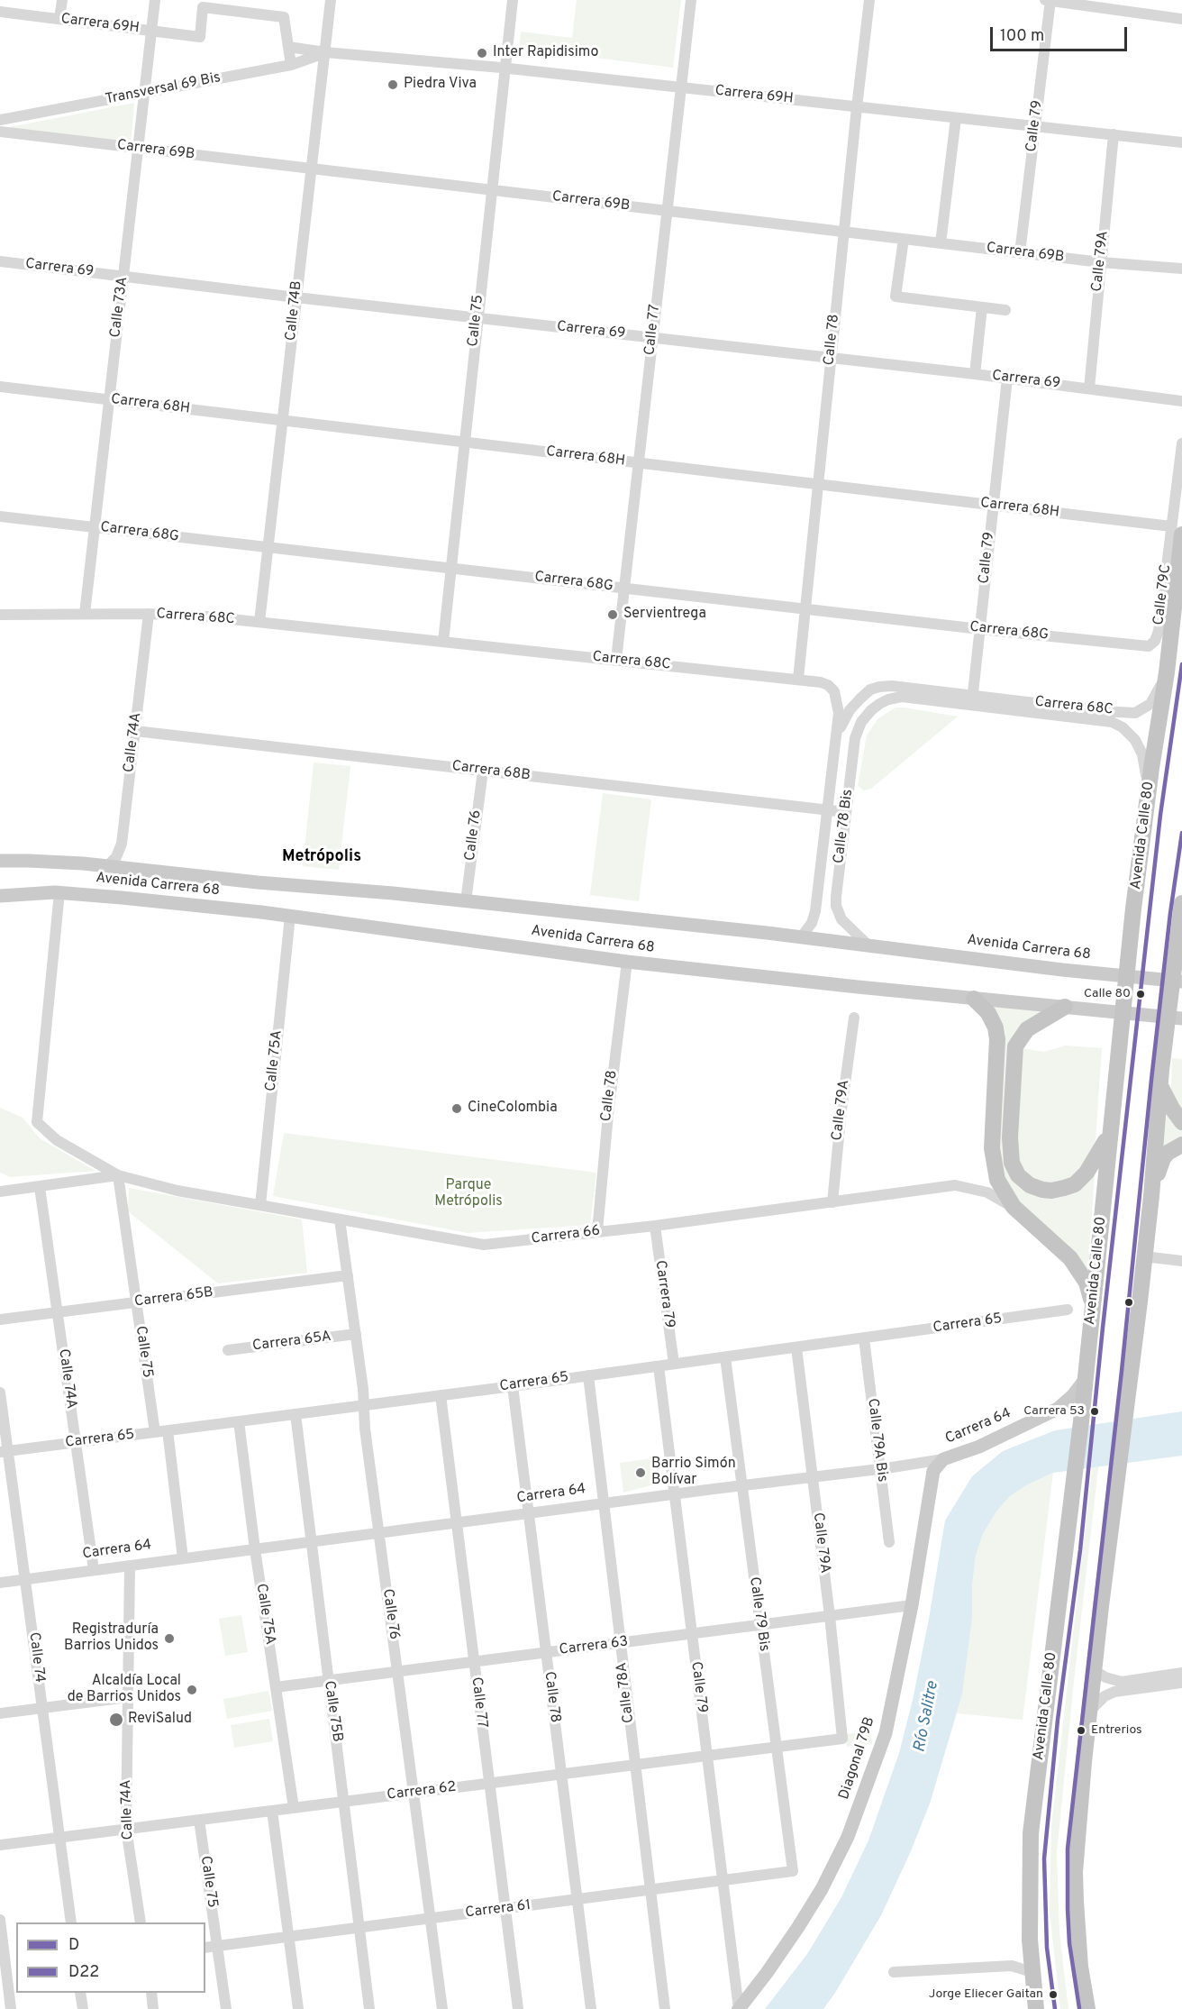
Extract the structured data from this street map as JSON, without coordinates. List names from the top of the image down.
{
  "streets": {
    "highway": ["Avenida Calle 80"],
    "main road": ["Avenida Carrera 68", "Carrera 64", "Diagonal 79B"],
    "street": [
      "Carrera 69H",
      "Transversal 69 Bis",
      "Calle 79",
      "Carrera 69B",
      "Calle 79A",
      "Carrera 69",
      "Calle 73A",
      "Calle 74B",
      "Calle 75",
      "Calle 77",
      "Calle 78",
      "Carrera 68H",
      "Carrera 68G",
      "Calle 79C",
      "Carrera 68C",
      "Calle 74A",
      "Carrera 68B",
      "Calle 78 Bis",
      "Calle 76",
      "Calle 75A",
      "Carrera 66",
      "Carrera 79",
      "Carrera 65B",
      "Carrera 65",
      "Carrera 65A",
      "Calle 79A Bis",
      "Calle 79 Bis",
      "Carrera 63",
      "Calle 74",
      "Calle 78A",
      "Calle 75B",
      "Carrera 62",
      "Carrera 61"
    ]
  },
  "crossings": [
    ["Carrera 69H", "Transversal 69 Bis"],
    ["Carrera 69H", "Calle 79"],
    ["Carrera 69H", "Calle 79A"],
    ["Carrera 69H", "Calle 73A"],
    ["Carrera 69H", "Calle 74B"],
    ["Carrera 69H", "Calle 75"],
    ["Carrera 69H", "Calle 77"],
    ["Carrera 69H", "Calle 78"],
    ["Transversal 69 Bis", "Calle 73A"],
    ["Transversal 69 Bis", "Calle 74B"],
    ["Calle 79", "Carrera 69B"],
    ["Calle 79", "Carrera 69"],
    ["Calle 79", "Carrera 68H"],
    ["Calle 79", "Carrera 68G"],
    ["Calle 79", "Carrera 68C"],
    ["Calle 79", "Carrera 65"],
    ["Calle 79", "Carrera 64"],
    ["Calle 79", "Carrera 63"],
    ["Calle 79", "Diagonal 79B"],
    ["Calle 79", "Carrera 62"],
    ["Calle 79", "Carrera 61"],
    ["Carrera 69B", "Calle 79A"],
    ["Carrera 69B", "Calle 73A"],
    ["Carrera 69B", "Calle 74B"],
    ["Carrera 69B", "Calle 75"],
    ["Carrera 69B", "Calle 77"],
    ["Carrera 69B", "Calle 78"],
    ["Calle 79A", "Carrera 69"],
    ["Calle 79A", "Carrera 66"],
    ["Calle 79A", "Carrera 65"],
    ["Calle 79A", "Carrera 64"],
    ["Calle 79A", "Carrera 63"],
    ["Calle 79A", "Carrera 62"],
    ["Carrera 69", "Calle 73A"],
    ["Carrera 69", "Calle 74B"],
    ["Carrera 69", "Calle 75"],
    ["Carrera 69", "Calle 77"],
    ["Carrera 69", "Calle 78"],
    ["Calle 73A", "Carrera 68H"],
    ["Calle 73A", "Carrera 68G"],
    ["Calle 73A", "Carrera 68C"],
    ["Calle 74B", "Carrera 68H"],
    ["Calle 74B", "Carrera 68G"],
    ["Calle 74B", "Carrera 68C"],
    ["Calle 75", "Carrera 68H"],
    ["Calle 75", "Carrera 68G"],
    ["Calle 75", "Carrera 68C"],
    ["Calle 75", "Carrera 66"],
    ["Calle 75", "Carrera 65B"],
    ["Calle 75", "Carrera 65"],
    ["Calle 75", "Carrera 62"],
    ["Calle 75", "Carrera 61"],
    ["Calle 77", "Carrera 68H"],
    ["Calle 77", "Carrera 68G"],
    ["Calle 77", "Carrera 68C"],
    ["Calle 77", "Carrera 65"],
    ["Calle 77", "Carrera 64"],
    ["Calle 77", "Carrera 63"],
    ["Calle 77", "Carrera 62"],
    ["Calle 77", "Carrera 61"],
    ["Calle 78", "Carrera 68H"],
    ["Calle 78", "Carrera 68G"],
    ["Calle 78", "Carrera 68C"],
    ["Calle 78", "Avenida Carrera 68"],
    ["Calle 78", "Carrera 66"],
    ["Calle 78", "Carrera 65"],
    ["Calle 78", "Carrera 64"],
    ["Calle 78", "Carrera 63"],
    ["Calle 78", "Carrera 62"],
    ["Calle 78", "Carrera 61"],
    ["Carrera 68H", "Avenida Calle 80"],
    ["Carrera 68G", "Calle 79C"],
    ["Calle 79C", "Avenida Calle 80"],
    ["Carrera 68C", "Calle 74A"],
    ["Carrera 68C", "Calle 78 Bis"],
    ["Carrera 68C", "Avenida Calle 80"],
    ["Calle 74A", "Carrera 68B"],
    ["Calle 74A", "Avenida Carrera 68"],
    ["Calle 74A", "Carrera 66"],
    ["Calle 74A", "Carrera 65B"],
    ["Calle 74A", "Carrera 65"],
    ["Calle 74A", "Carrera 64"],
    ["Calle 74A", "Carrera 62"],
    ["Carrera 68B", "Calle 78 Bis"],
    ["Carrera 68B", "Calle 76"],
    ["Calle 78 Bis", "Avenida Carrera 68"],
    ["Calle 76", "Avenida Carrera 68"],
    ["Calle 76", "Carrera 66"],
    ["Calle 76", "Carrera 65B"],
    ["Calle 76", "Carrera 65"],
    ["Calle 76", "Carrera 65A"],
    ["Calle 76", "Carrera 64"],
    ["Calle 76", "Carrera 63"],
    ["Calle 76", "Carrera 62"],
    ["Calle 76", "Carrera 61"],
    ["Avenida Calle 80", "Carrera 64"],
    ["Avenida Carrera 68", "Calle 75A"],
    ["Avenida Carrera 68", "Carrera 66"],
    ["Calle 75A", "Carrera 66"],
    ["Calle 75A", "Carrera 65"],
    ["Calle 75A", "Carrera 64"],
    ["Calle 75A", "Carrera 63"],
    ["Calle 75A", "Carrera 62"],
    ["Carrera 66", "Carrera 79"],
    ["Carrera 79", "Carrera 65"],
    ["Carrera 65", "Calle 79A Bis"],
    ["Carrera 65", "Calle 79 Bis"],
    ["Carrera 65", "Calle 74"],
    ["Carrera 65", "Calle 78A"],
    ["Carrera 65", "Calle 75B"],
    ["Carrera 64", "Calle 79A Bis"],
    ["Carrera 64", "Calle 79 Bis"],
    ["Carrera 64", "Calle 74"],
    ["Carrera 64", "Calle 78A"],
    ["Carrera 64", "Calle 75B"],
    ["Carrera 64", "Diagonal 79B"],
    ["Calle 79 Bis", "Carrera 63"],
    ["Calle 79 Bis", "Carrera 62"],
    ["Calle 79 Bis", "Carrera 61"],
    ["Carrera 63", "Calle 78A"],
    ["Carrera 63", "Calle 75B"],
    ["Carrera 63", "Diagonal 79B"],
    ["Calle 74", "Carrera 62"],
    ["Calle 78A", "Carrera 62"],
    ["Calle 78A", "Carrera 61"],
    ["Calle 75B", "Carrera 62"],
    ["Calle 75B", "Carrera 61"]
  ],
  "districts": ["Metrópolis"],
  "water": ["Río Salitre"],
  "parks": ["Parque Metrópolis"],
  "places": [
    "Inter Rapidisimo",
    "Piedra Viva",
    "Servientrega",
    "Calle 80",
    "CineColombia",
    "Carrera 53",
    "Barrio Simón Bolívar",
    "Registraduría Barrios Unidos",
    "Alcaldía Local de Barrios Unidos",
    "ReviSalud",
    "Entrerios",
    "Jorge Eliecer Gaitan"
  ],
  "lines": ["transit line D", "transit line D22"],
  "legend": ["D", "D22"],
  "scale_bar": "100 m"
}
